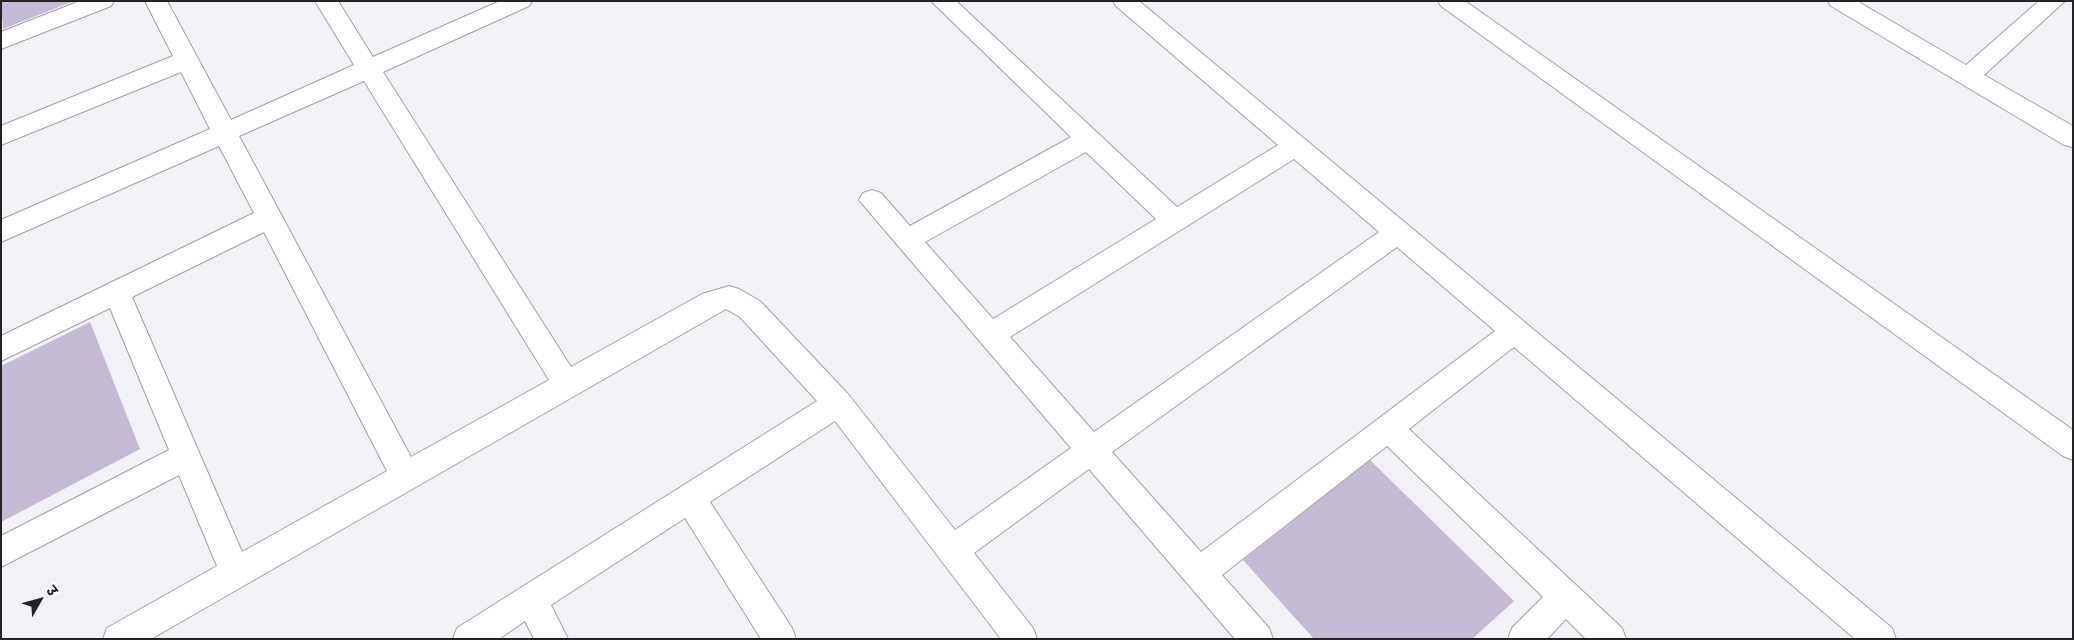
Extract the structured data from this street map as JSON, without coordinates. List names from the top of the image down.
{
  "north": "top right"
}
